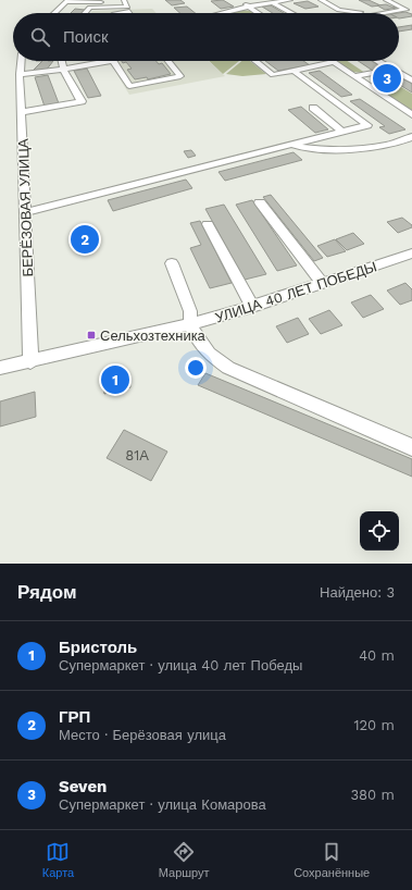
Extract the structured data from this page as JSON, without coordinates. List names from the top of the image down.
{
  "streets": {
    "street": ["БЕРЁЗОВАЯ УЛИЦА", "УЛИЦА 40 ЛЕТ ПОБЕДЫ"]
  },
  "crossings": [
    ["БЕРЁЗОВАЯ УЛИЦА", "УЛИЦА 40 ЛЕТ ПОБЕДЫ"]
  ],
  "places": {
    "transit": ["Сельхозтехника"]
  },
  "house_numbers": ["81А"],
  "page": {
    "search": "Поиск",
    "pins": ["3", "2", "1"],
    "heading": ["Рядом", "Найдено: 3"],
    "list": [
      {
        "mark": "1",
        "name": "Бристоль",
        "note": "Супермаркет · улица 40 лет Победы",
        "value": "40 m"
      },
      {
        "mark": "2",
        "name": "ГРП",
        "note": "Место · Берёзовая улица",
        "value": "120 m"
      },
      {
        "mark": "3",
        "name": "Seven",
        "note": "Супермаркет · улица Комарова",
        "value": "380 m"
      }
    ],
    "nav": ["Карта", "Маршрут", "Сохранённые"]
  }
}
